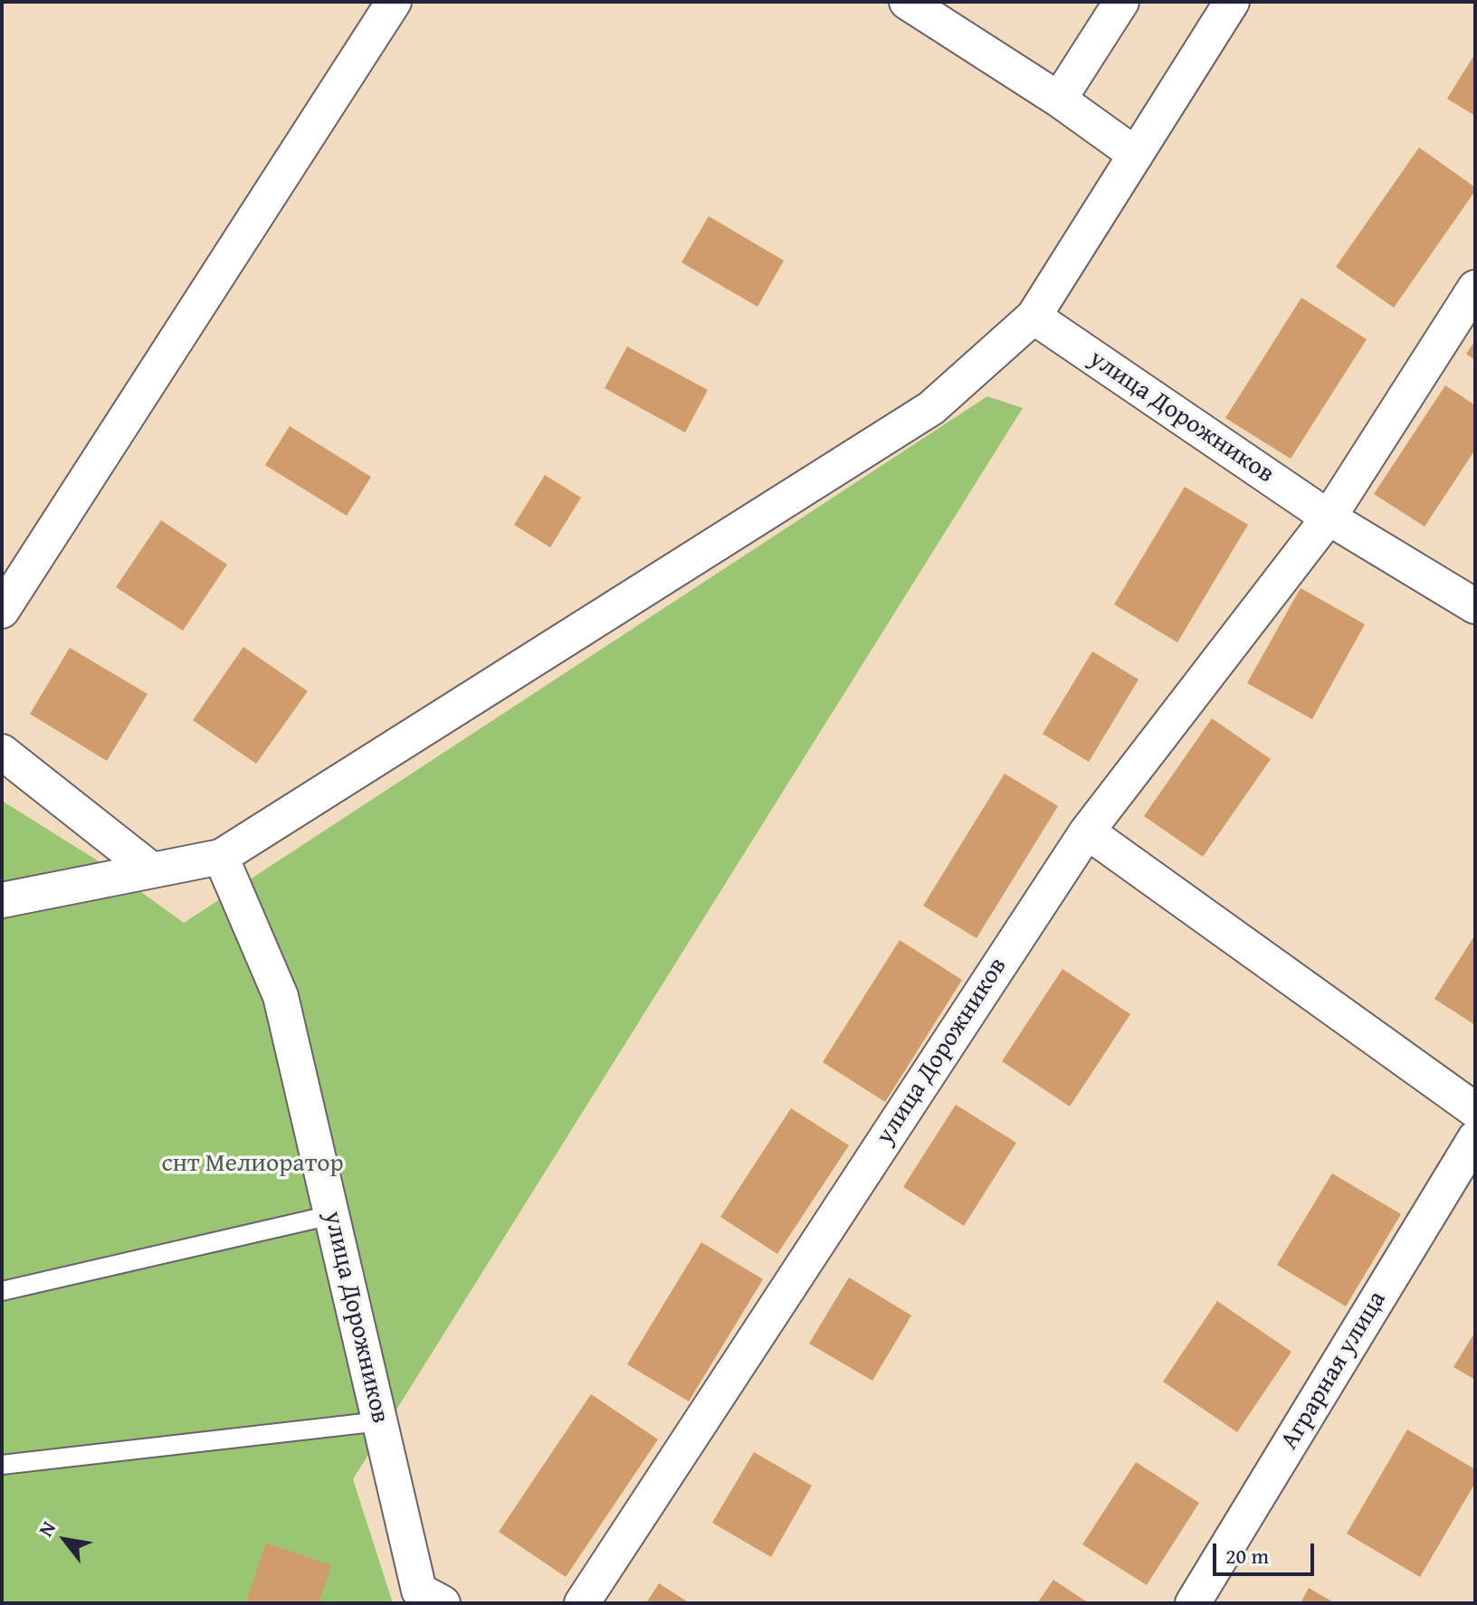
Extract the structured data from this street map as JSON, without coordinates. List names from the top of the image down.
{
  "streets": {
    "street": ["улица Дорожников", "Аграрная улица"]
  },
  "parks": ["снт Мелиоратор"],
  "scale_bar": "20 m",
  "north": "top left"
}
